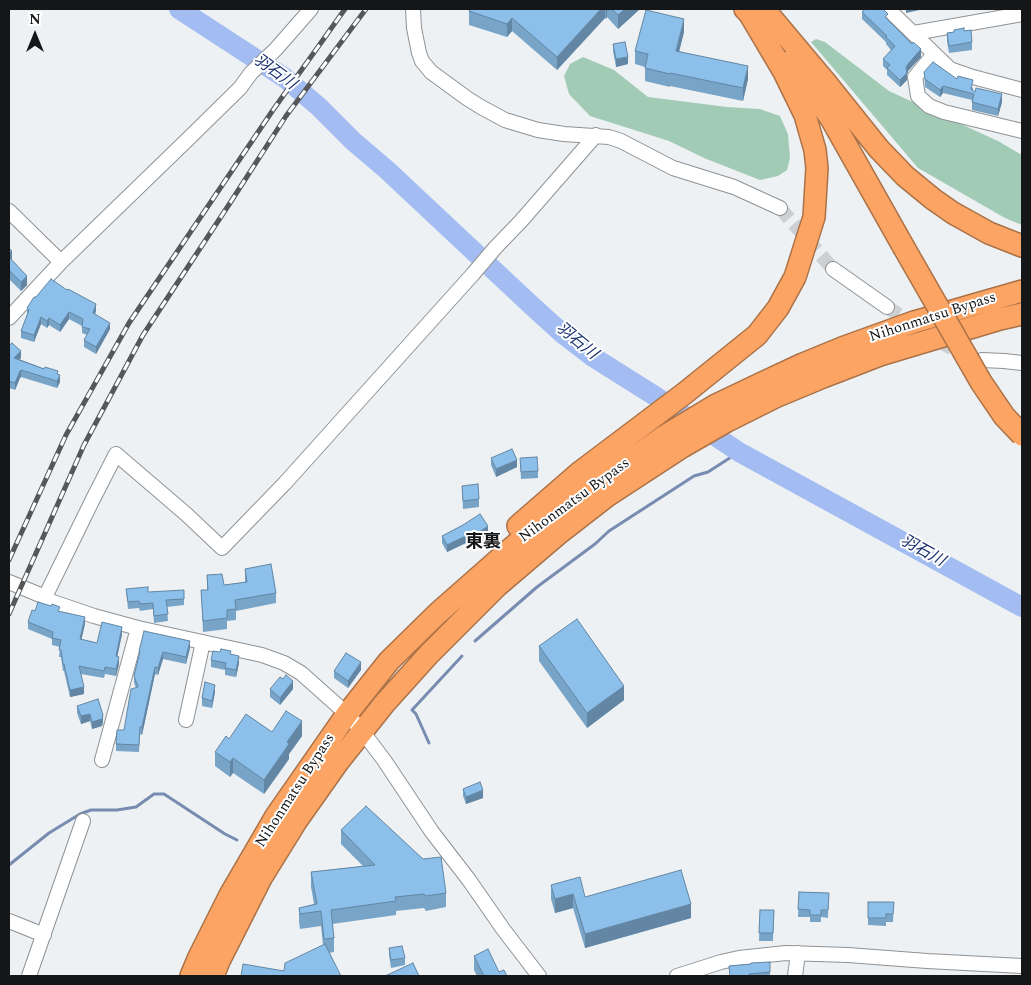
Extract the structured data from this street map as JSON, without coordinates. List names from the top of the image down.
{
  "streets": {
    "highway": ["Nihonmatsu Bypass"]
  },
  "districts": ["東裏"],
  "water": ["羽石川"],
  "north": "top"
}
